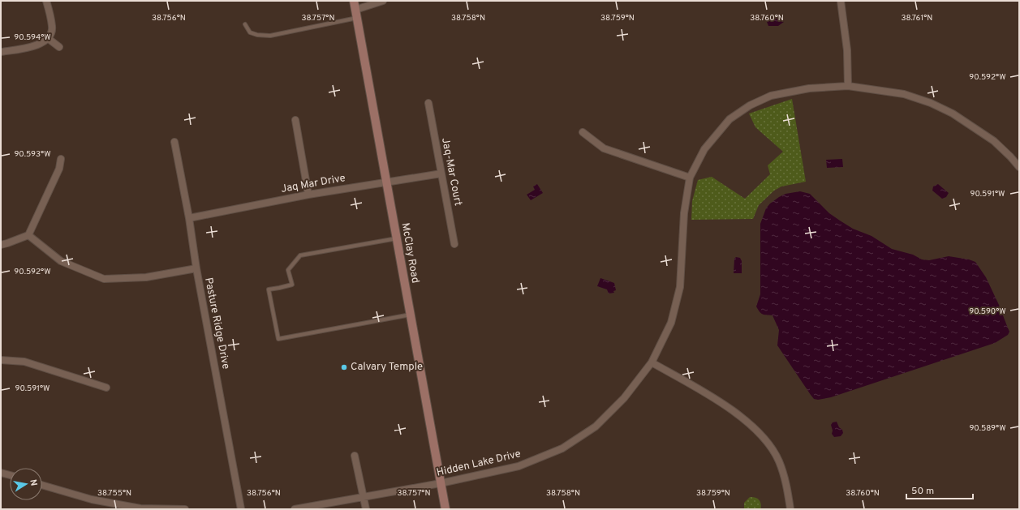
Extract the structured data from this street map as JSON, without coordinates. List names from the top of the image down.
{
  "streets": {
    "main road": ["McClay Road"],
    "street": [
      "Jaq-Mar Court",
      "Jaq Mar Drive",
      "Pasture Ridge Drive",
      "Hidden Lake Drive"
    ]
  },
  "crossings": [
    ["Jaq-Mar Court", "Jaq Mar Drive"],
    ["Jaq Mar Drive", "McClay Road"],
    ["Jaq Mar Drive", "Pasture Ridge Drive"],
    ["McClay Road", "Hidden Lake Drive"]
  ],
  "places": ["Calvary Temple"],
  "scale_bar": "50 m",
  "north": "right",
  "coordinates": [
    "38.756°N",
    "38.757°N",
    "38.758°N",
    "38.759°N",
    "38.760°N",
    "38.761°N",
    "90.594°W",
    "90.592°W",
    "90.593°W",
    "90.591°W",
    "90.590°W",
    "90.589°W",
    "38.755°N"
  ]
}
